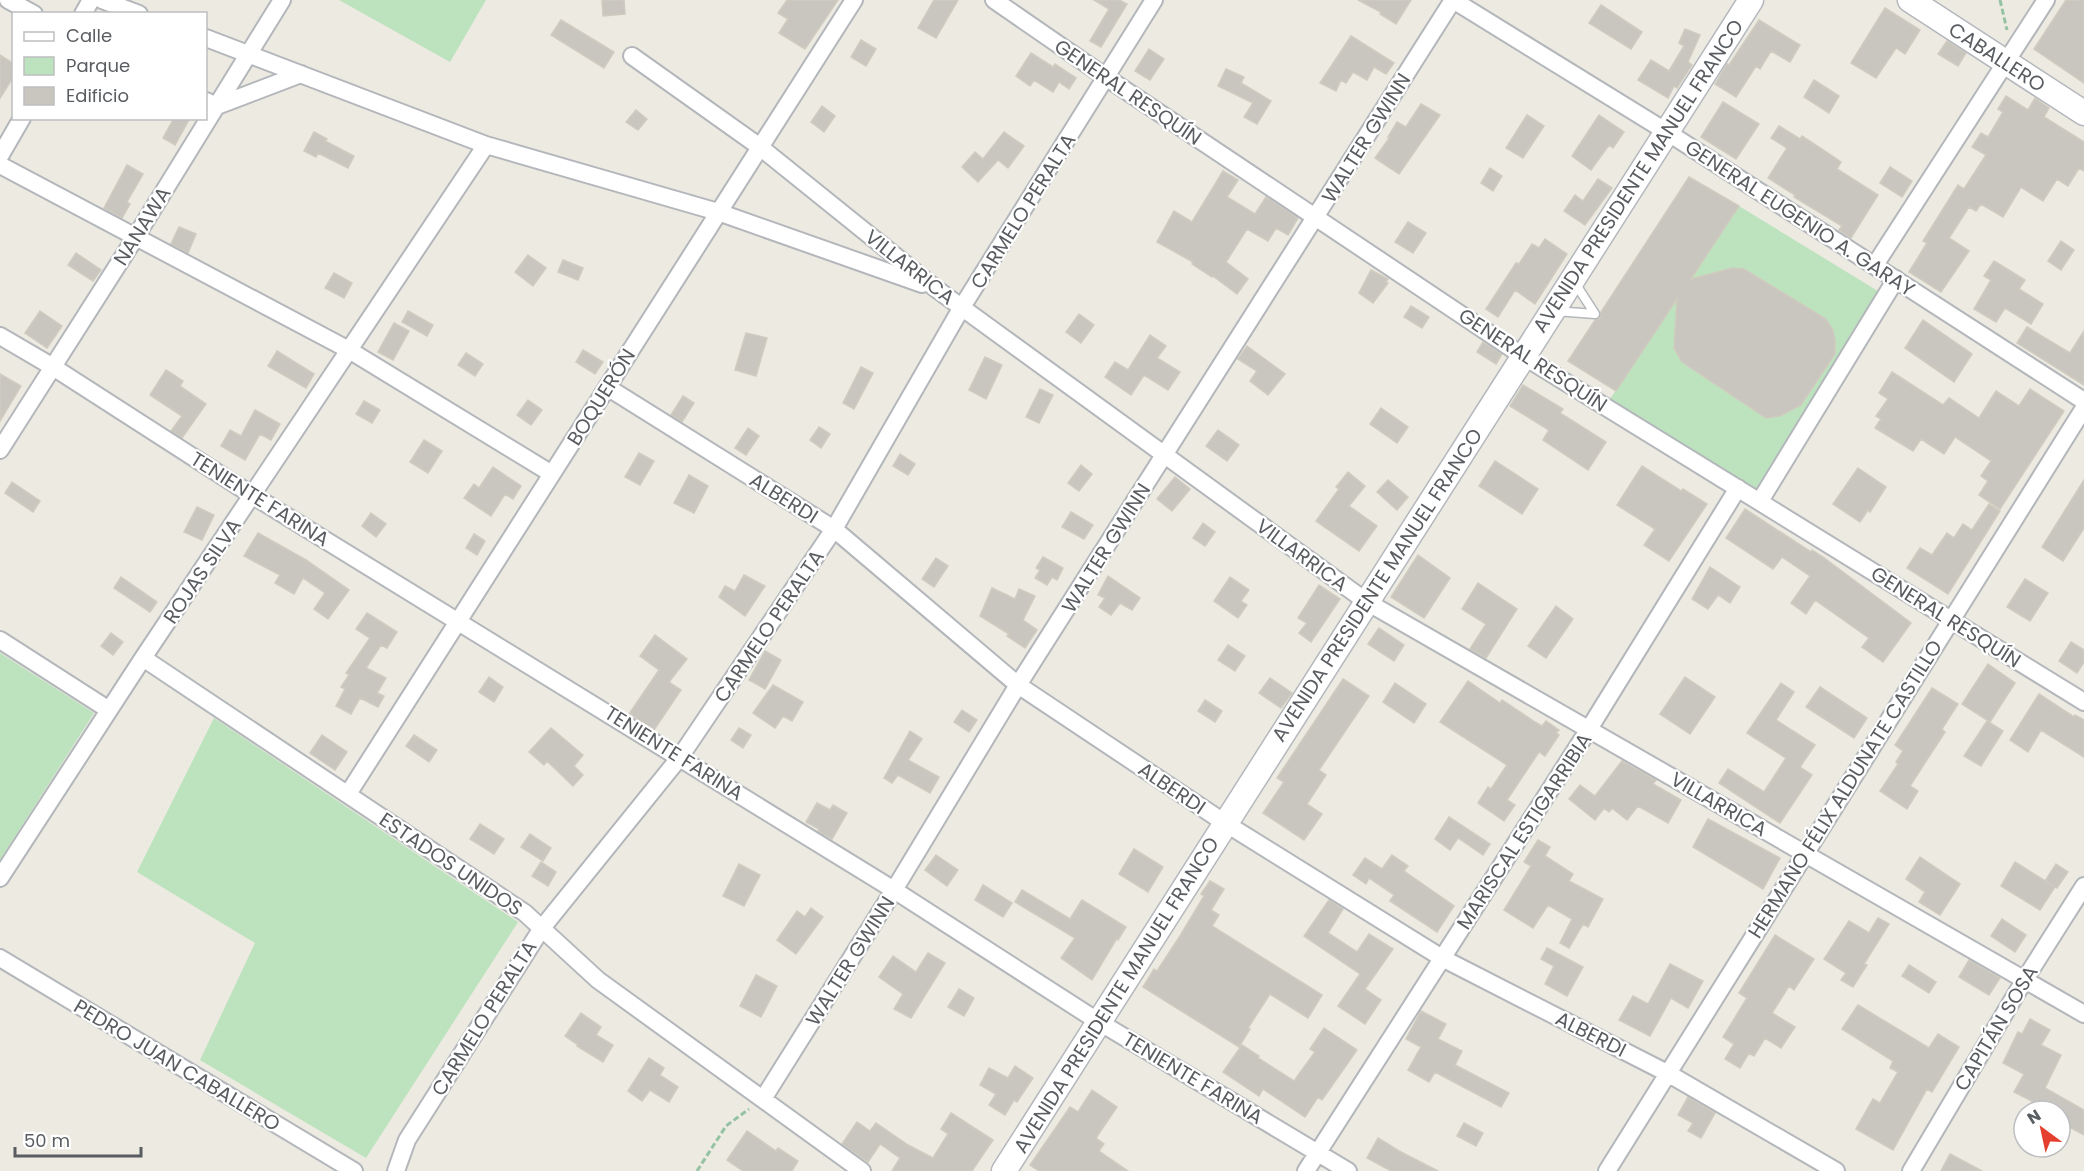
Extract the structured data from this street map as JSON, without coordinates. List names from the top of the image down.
{
  "streets": {
    "main road": ["CABALLERO", "AVENIDA PRESIDENTE MANUEL FRANCO"],
    "street": [
      "GENERAL RESQUÍN",
      "WALTER GWINN",
      "CARMELO PERALTA",
      "GENERAL EUGENIO A. GARAY",
      "NANAWA",
      "VILLARRICA",
      "BOQUERÓN",
      "ALBERDI",
      "TENIENTE FARINA",
      "ROJAS SILVA",
      "HERMANO FÉLIX ALDUNATE CASTILLO",
      "MARISCAL ESTIGARRIBIA",
      "ESTADOS UNIDOS",
      "CAPITÁN SOSA",
      "PEDRO JUAN CABALLERO"
    ]
  },
  "crossings": [
    ["GENERAL RESQUÍN", "WALTER GWINN"],
    ["GENERAL RESQUÍN", "AVENIDA PRESIDENTE MANUEL FRANCO"],
    ["GENERAL RESQUÍN", "CARMELO PERALTA"],
    ["GENERAL RESQUÍN", "HERMANO FÉLIX ALDUNATE CASTILLO"],
    ["GENERAL RESQUÍN", "MARISCAL ESTIGARRIBIA"],
    ["WALTER GWINN", "GENERAL EUGENIO A. GARAY"],
    ["WALTER GWINN", "VILLARRICA"],
    ["WALTER GWINN", "ALBERDI"],
    ["WALTER GWINN", "TENIENTE FARINA"],
    ["WALTER GWINN", "ESTADOS UNIDOS"],
    ["AVENIDA PRESIDENTE MANUEL FRANCO", "GENERAL EUGENIO A. GARAY"],
    ["AVENIDA PRESIDENTE MANUEL FRANCO", "VILLARRICA"],
    ["AVENIDA PRESIDENTE MANUEL FRANCO", "ALBERDI"],
    ["AVENIDA PRESIDENTE MANUEL FRANCO", "TENIENTE FARINA"],
    ["CARMELO PERALTA", "VILLARRICA"],
    ["CARMELO PERALTA", "ALBERDI"],
    ["CARMELO PERALTA", "TENIENTE FARINA"],
    ["CARMELO PERALTA", "ESTADOS UNIDOS"],
    ["NANAWA", "TENIENTE FARINA"],
    ["VILLARRICA", "BOQUERÓN"],
    ["VILLARRICA", "HERMANO FÉLIX ALDUNATE CASTILLO"],
    ["VILLARRICA", "MARISCAL ESTIGARRIBIA"],
    ["VILLARRICA", "CAPITÁN SOSA"],
    ["BOQUERÓN", "ALBERDI"],
    ["BOQUERÓN", "TENIENTE FARINA"],
    ["BOQUERÓN", "ESTADOS UNIDOS"],
    ["ALBERDI", "HERMANO FÉLIX ALDUNATE CASTILLO"],
    ["ALBERDI", "MARISCAL ESTIGARRIBIA"],
    ["TENIENTE FARINA", "ROJAS SILVA"],
    ["TENIENTE FARINA", "MARISCAL ESTIGARRIBIA"],
    ["ROJAS SILVA", "ESTADOS UNIDOS"]
  ],
  "legend": ["Calle", "Parque", "Edificio"],
  "scale_bar": "50 m",
  "north": "top left"
}
